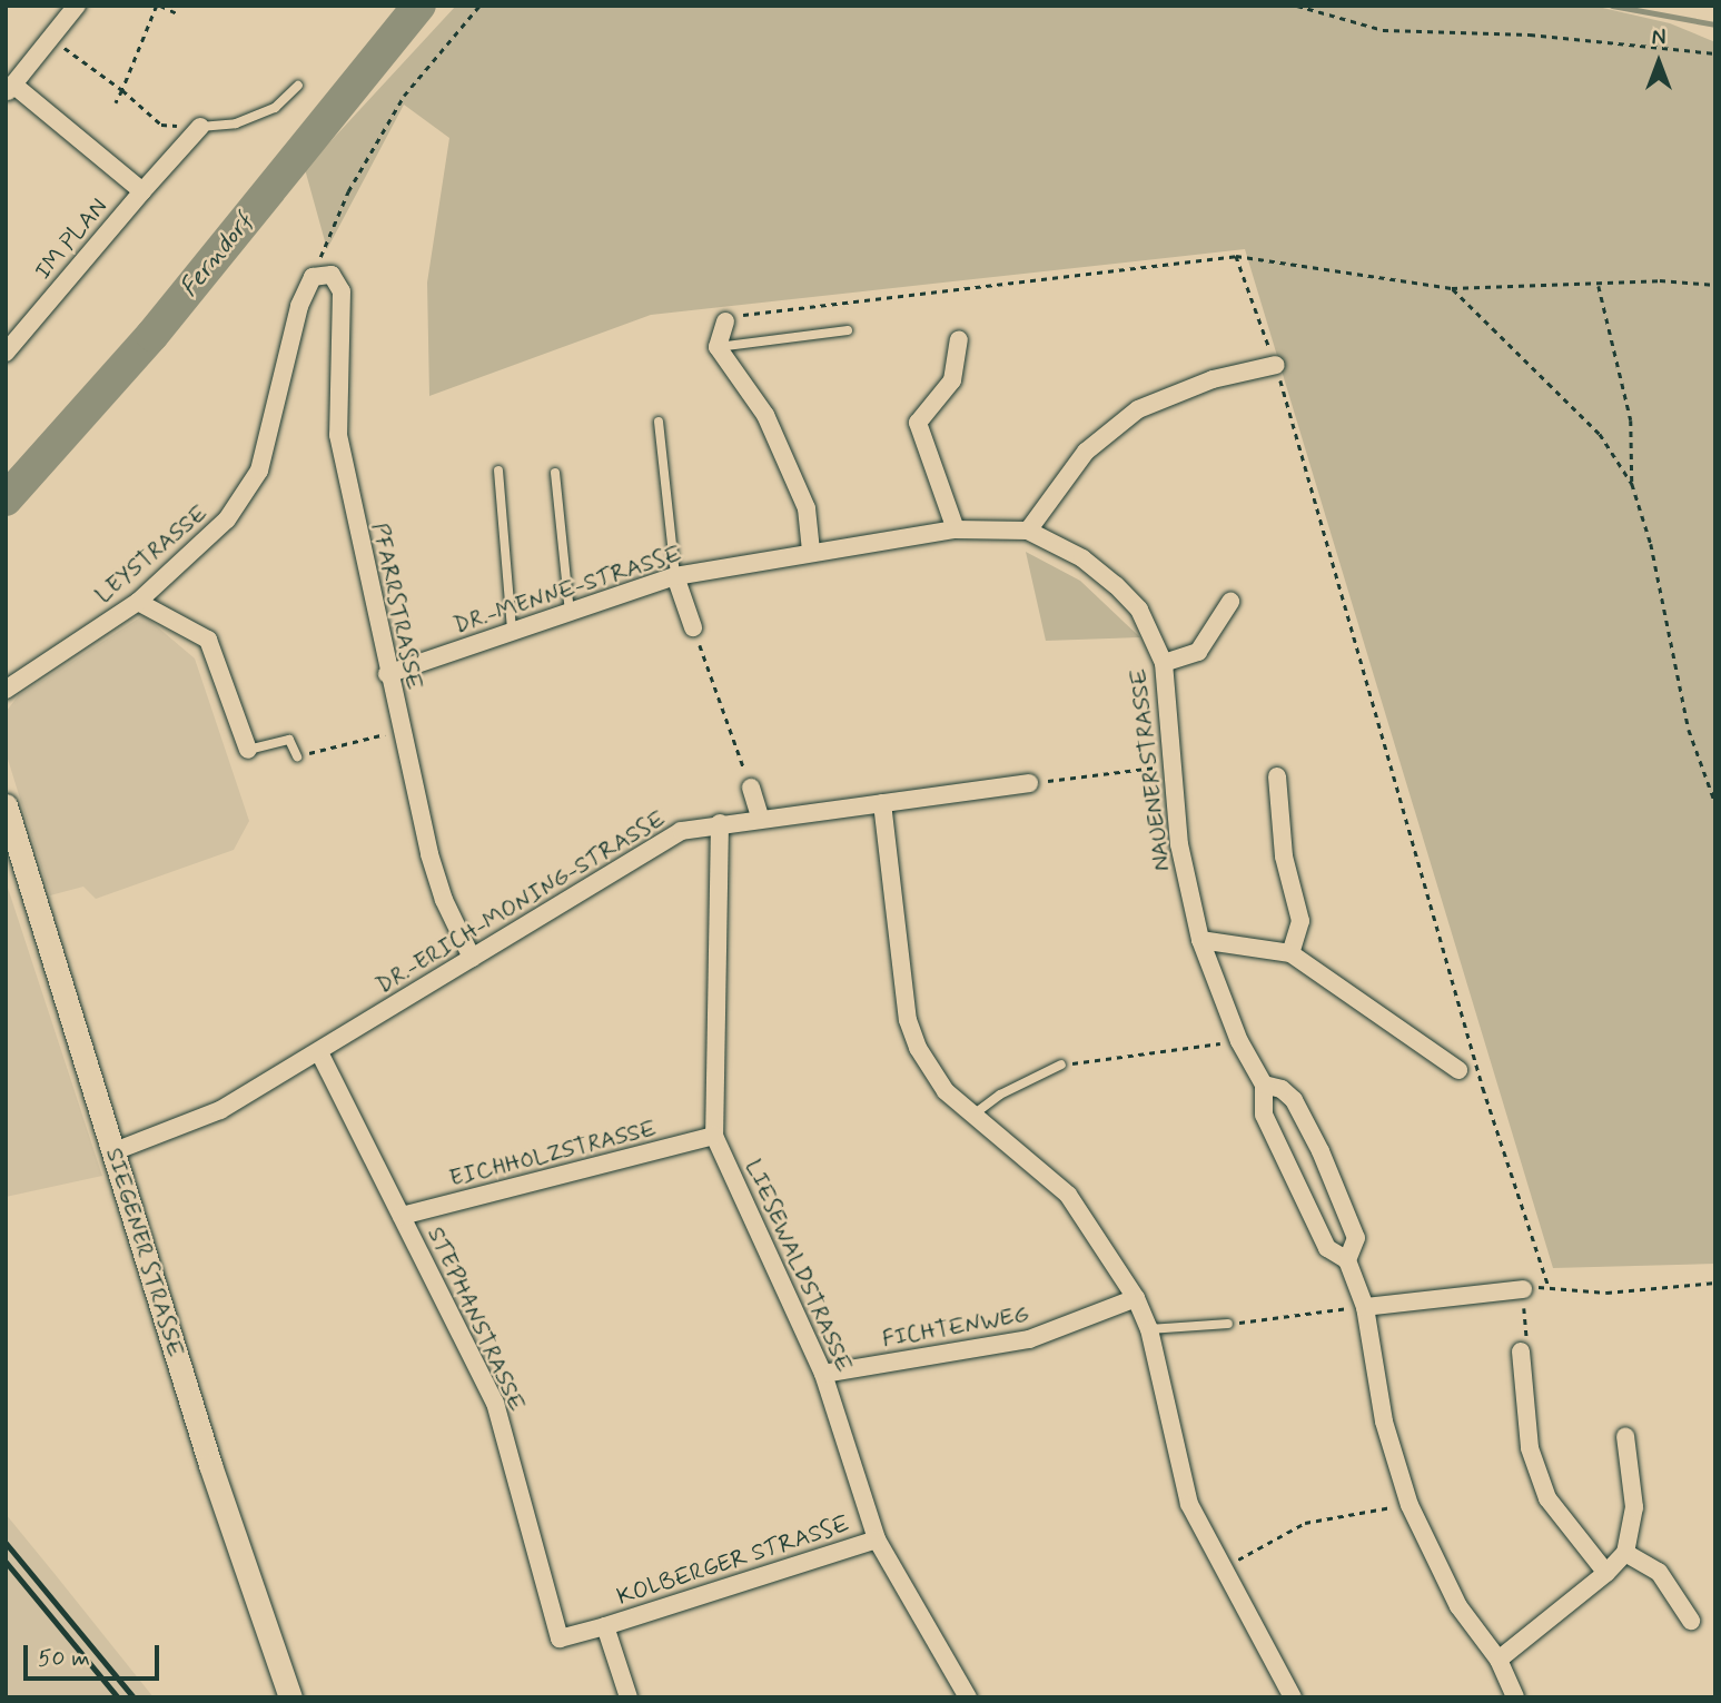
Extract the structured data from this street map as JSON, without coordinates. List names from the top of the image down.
{
  "streets": {
    "main road": ["SIEGENER STRASSE"],
    "street": [
      "IM PLAN",
      "LEYSTRASSE",
      "DR.-MENNE-STRASSE",
      "PFARRSTRASSE",
      "NAUENER STRASSE",
      "DR.-ERICH-MONING-STRASSE",
      "EICHHOLZSTRASSE",
      "LIESEWALDSTRASSE",
      "STEPHANSTRASSE",
      "FICHTENWEG",
      "KOLBERGER STRASSE"
    ]
  },
  "crossings": [
    ["LEYSTRASSE", "PFARRSTRASSE"],
    ["DR.-MENNE-STRASSE", "PFARRSTRASSE"],
    ["DR.-MENNE-STRASSE", "NAUENER STRASSE"],
    ["PFARRSTRASSE", "DR.-ERICH-MONING-STRASSE"],
    ["DR.-ERICH-MONING-STRASSE", "SIEGENER STRASSE"],
    ["DR.-ERICH-MONING-STRASSE", "LIESEWALDSTRASSE"],
    ["DR.-ERICH-MONING-STRASSE", "STEPHANSTRASSE"],
    ["EICHHOLZSTRASSE", "LIESEWALDSTRASSE"],
    ["EICHHOLZSTRASSE", "STEPHANSTRASSE"],
    ["LIESEWALDSTRASSE", "FICHTENWEG"],
    ["LIESEWALDSTRASSE", "KOLBERGER STRASSE"],
    ["STEPHANSTRASSE", "KOLBERGER STRASSE"]
  ],
  "water": ["Ferndorf"],
  "scale_bar": "50 m",
  "north": "top"
}
